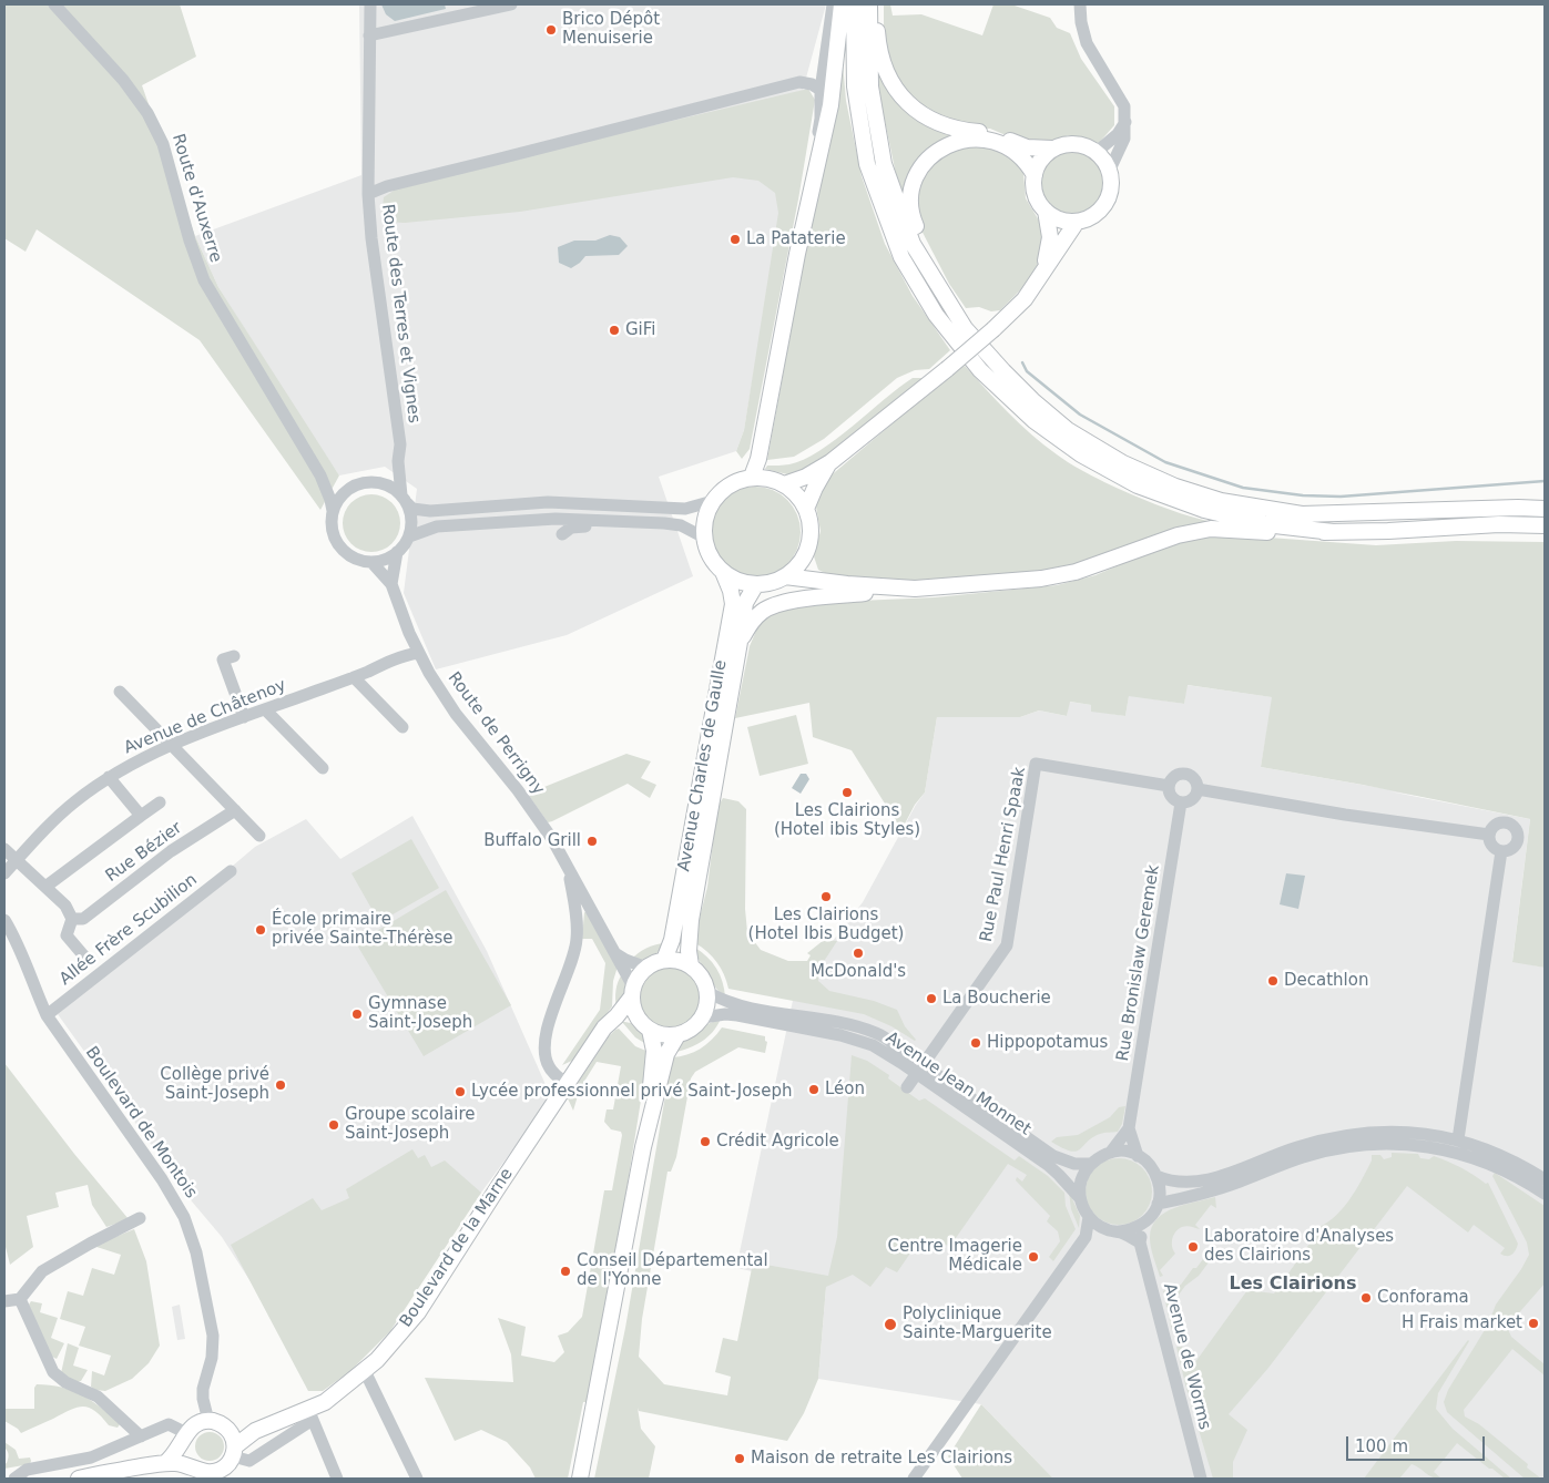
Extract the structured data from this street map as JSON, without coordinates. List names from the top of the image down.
{
  "streets": {
    "main road": ["Avenue Charles de Gaulle", "Boulevard de la Marne"],
    "street": [
      "Route d'Auxerre",
      "Route des Terres et Vignes",
      "Avenue de Châtenoy",
      "Route de Perrigny",
      "Rue Bézier",
      "Rue Paul Henri Spaak",
      "Allée Frère Scubilion",
      "Rue Bronislaw Geremek",
      "Avenue Jean Monnet",
      "Boulevard de Montois",
      "Avenue de Worms"
    ]
  },
  "crossings": [
    ["Route d'Auxerre", "Route des Terres et Vignes"],
    ["Route d'Auxerre", "Route de Perrigny"],
    ["Route des Terres et Vignes", "Route de Perrigny"],
    ["Avenue de Châtenoy", "Route de Perrigny"],
    ["Route de Perrigny", "Avenue Charles de Gaulle"],
    ["Route de Perrigny", "Avenue Jean Monnet"],
    ["Route de Perrigny", "Boulevard de la Marne"],
    ["Avenue Charles de Gaulle", "Avenue Jean Monnet"],
    ["Avenue Charles de Gaulle", "Boulevard de la Marne"],
    ["Rue Paul Henri Spaak", "Rue Bronislaw Geremek"],
    ["Rue Paul Henri Spaak", "Avenue Jean Monnet"],
    ["Allée Frère Scubilion", "Boulevard de Montois"],
    ["Rue Bronislaw Geremek", "Avenue Jean Monnet"],
    ["Avenue Jean Monnet", "Boulevard de la Marne"]
  ],
  "districts": ["Les Clairions"],
  "places": [
    "Brico Dépôt Menuiserie",
    "La Pataterie",
    "GiFi",
    "Les Clairions (Hotel ibis Styles)",
    "Buffalo Grill",
    "Les Clairions (Hotel Ibis Budget)",
    "École primaire privée Sainte-Thérèse",
    "McDonald's",
    "Decathlon",
    "La Boucherie",
    "Gymnase Saint-Joseph",
    "Hippopotamus",
    "Collège privé Saint-Joseph",
    "Léon",
    "Lycée professionnel privé Saint-Joseph",
    "Groupe scolaire Saint-Joseph",
    "Crédit Agricole",
    "Laboratoire d'Analyses des Clairions",
    "Centre Imagerie Médicale",
    "Conseil Départemental de l'Yonne",
    "Conforama",
    "H Frais market",
    "Polyclinique Sainte-Marguerite",
    "Maison de retraite Les Clairions"
  ],
  "scale_bar": "100 m"
}
